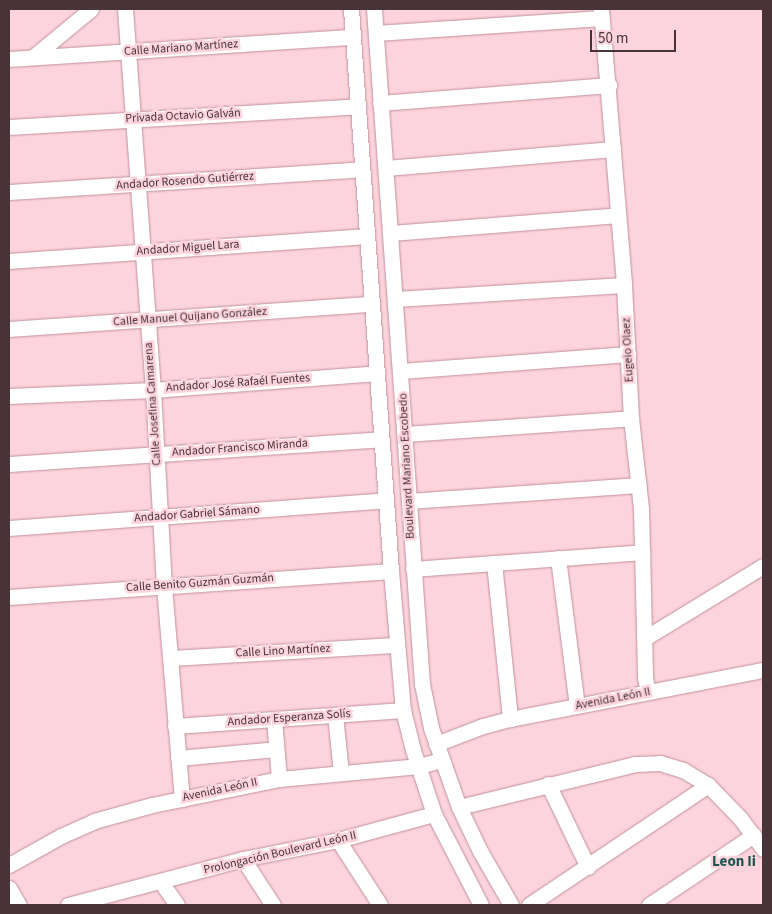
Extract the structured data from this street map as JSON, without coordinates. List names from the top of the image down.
{
  "streets": {
    "street": [
      "Calle Mariano Martínez",
      "Privada Octavio Galván",
      "Andador Rosendo Gutiérrez",
      "Andador Miguel Lara",
      "Calle Manuel Quijano González",
      "Eugeio Olaez",
      "Andador José Rafaél Fuentes",
      "Calle Josefina Camarena",
      "Andador Francisco Miranda",
      "Boulevard Mariano Escobedo",
      "Andador Gabriel Sámano",
      "Calle Benito Guzmán Guzmán",
      "Calle Lino Martínez",
      "Avenida León II",
      "Andador Esperanza Solís",
      "Prolongación Boulevard León II"
    ]
  },
  "crossings": [
    ["Calle Mariano Martínez", "Calle Josefina Camarena"],
    ["Calle Mariano Martínez", "Boulevard Mariano Escobedo"],
    ["Privada Octavio Galván", "Calle Josefina Camarena"],
    ["Privada Octavio Galván", "Boulevard Mariano Escobedo"],
    ["Andador Rosendo Gutiérrez", "Calle Josefina Camarena"],
    ["Andador Rosendo Gutiérrez", "Boulevard Mariano Escobedo"],
    ["Andador Miguel Lara", "Calle Josefina Camarena"],
    ["Andador Miguel Lara", "Boulevard Mariano Escobedo"],
    ["Calle Manuel Quijano González", "Calle Josefina Camarena"],
    ["Calle Manuel Quijano González", "Boulevard Mariano Escobedo"],
    ["Eugeio Olaez", "Avenida León II"],
    ["Andador José Rafaél Fuentes", "Calle Josefina Camarena"],
    ["Andador José Rafaél Fuentes", "Boulevard Mariano Escobedo"],
    ["Calle Josefina Camarena", "Andador Francisco Miranda"],
    ["Calle Josefina Camarena", "Andador Gabriel Sámano"],
    ["Calle Josefina Camarena", "Calle Benito Guzmán Guzmán"],
    ["Calle Josefina Camarena", "Calle Lino Martínez"],
    ["Calle Josefina Camarena", "Avenida León II"],
    ["Calle Josefina Camarena", "Andador Esperanza Solís"],
    ["Andador Francisco Miranda", "Boulevard Mariano Escobedo"],
    ["Boulevard Mariano Escobedo", "Andador Gabriel Sámano"],
    ["Boulevard Mariano Escobedo", "Calle Benito Guzmán Guzmán"],
    ["Boulevard Mariano Escobedo", "Calle Lino Martínez"],
    ["Boulevard Mariano Escobedo", "Avenida León II"],
    ["Boulevard Mariano Escobedo", "Andador Esperanza Solís"],
    ["Boulevard Mariano Escobedo", "Prolongación Boulevard León II"]
  ],
  "districts": ["Leon Ii"],
  "scale_bar": "50 m"
}
